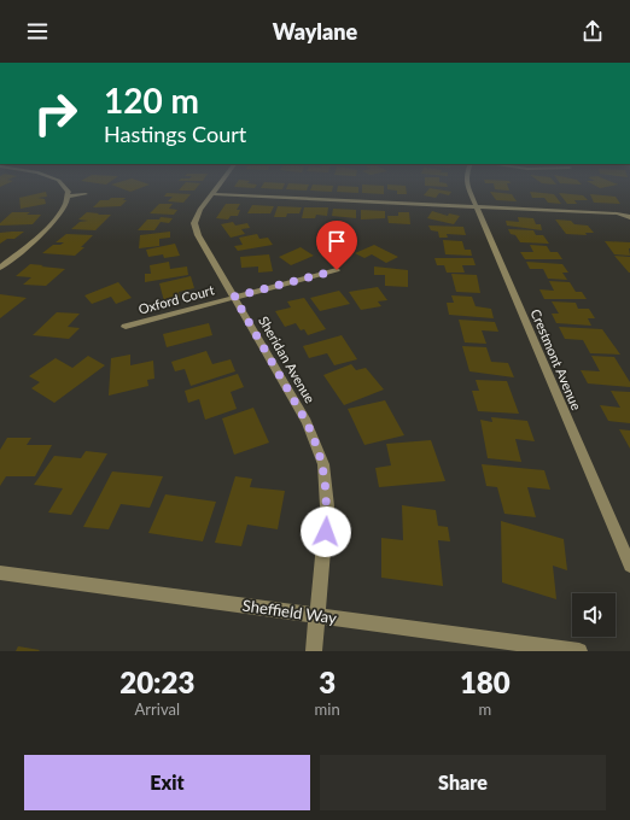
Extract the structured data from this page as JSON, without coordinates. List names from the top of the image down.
{
  "streets": {
    "street": [
      "Oxford Court",
      "Sheridan Avenue",
      "Crestmont Avenue",
      "Sheffield Way"
    ]
  },
  "crossings": [
    ["Oxford Court", "Sheridan Avenue"],
    ["Sheridan Avenue", "Sheffield Way"]
  ],
  "page": {
    "header": "Waylane",
    "turn": ["120 m", "Hastings Court"],
    "eta": [
      "20:23",
      "Arrival",
      "3",
      "min",
      "180",
      "m"
    ],
    "buttons": ["Exit", "Share"]
  }
}
